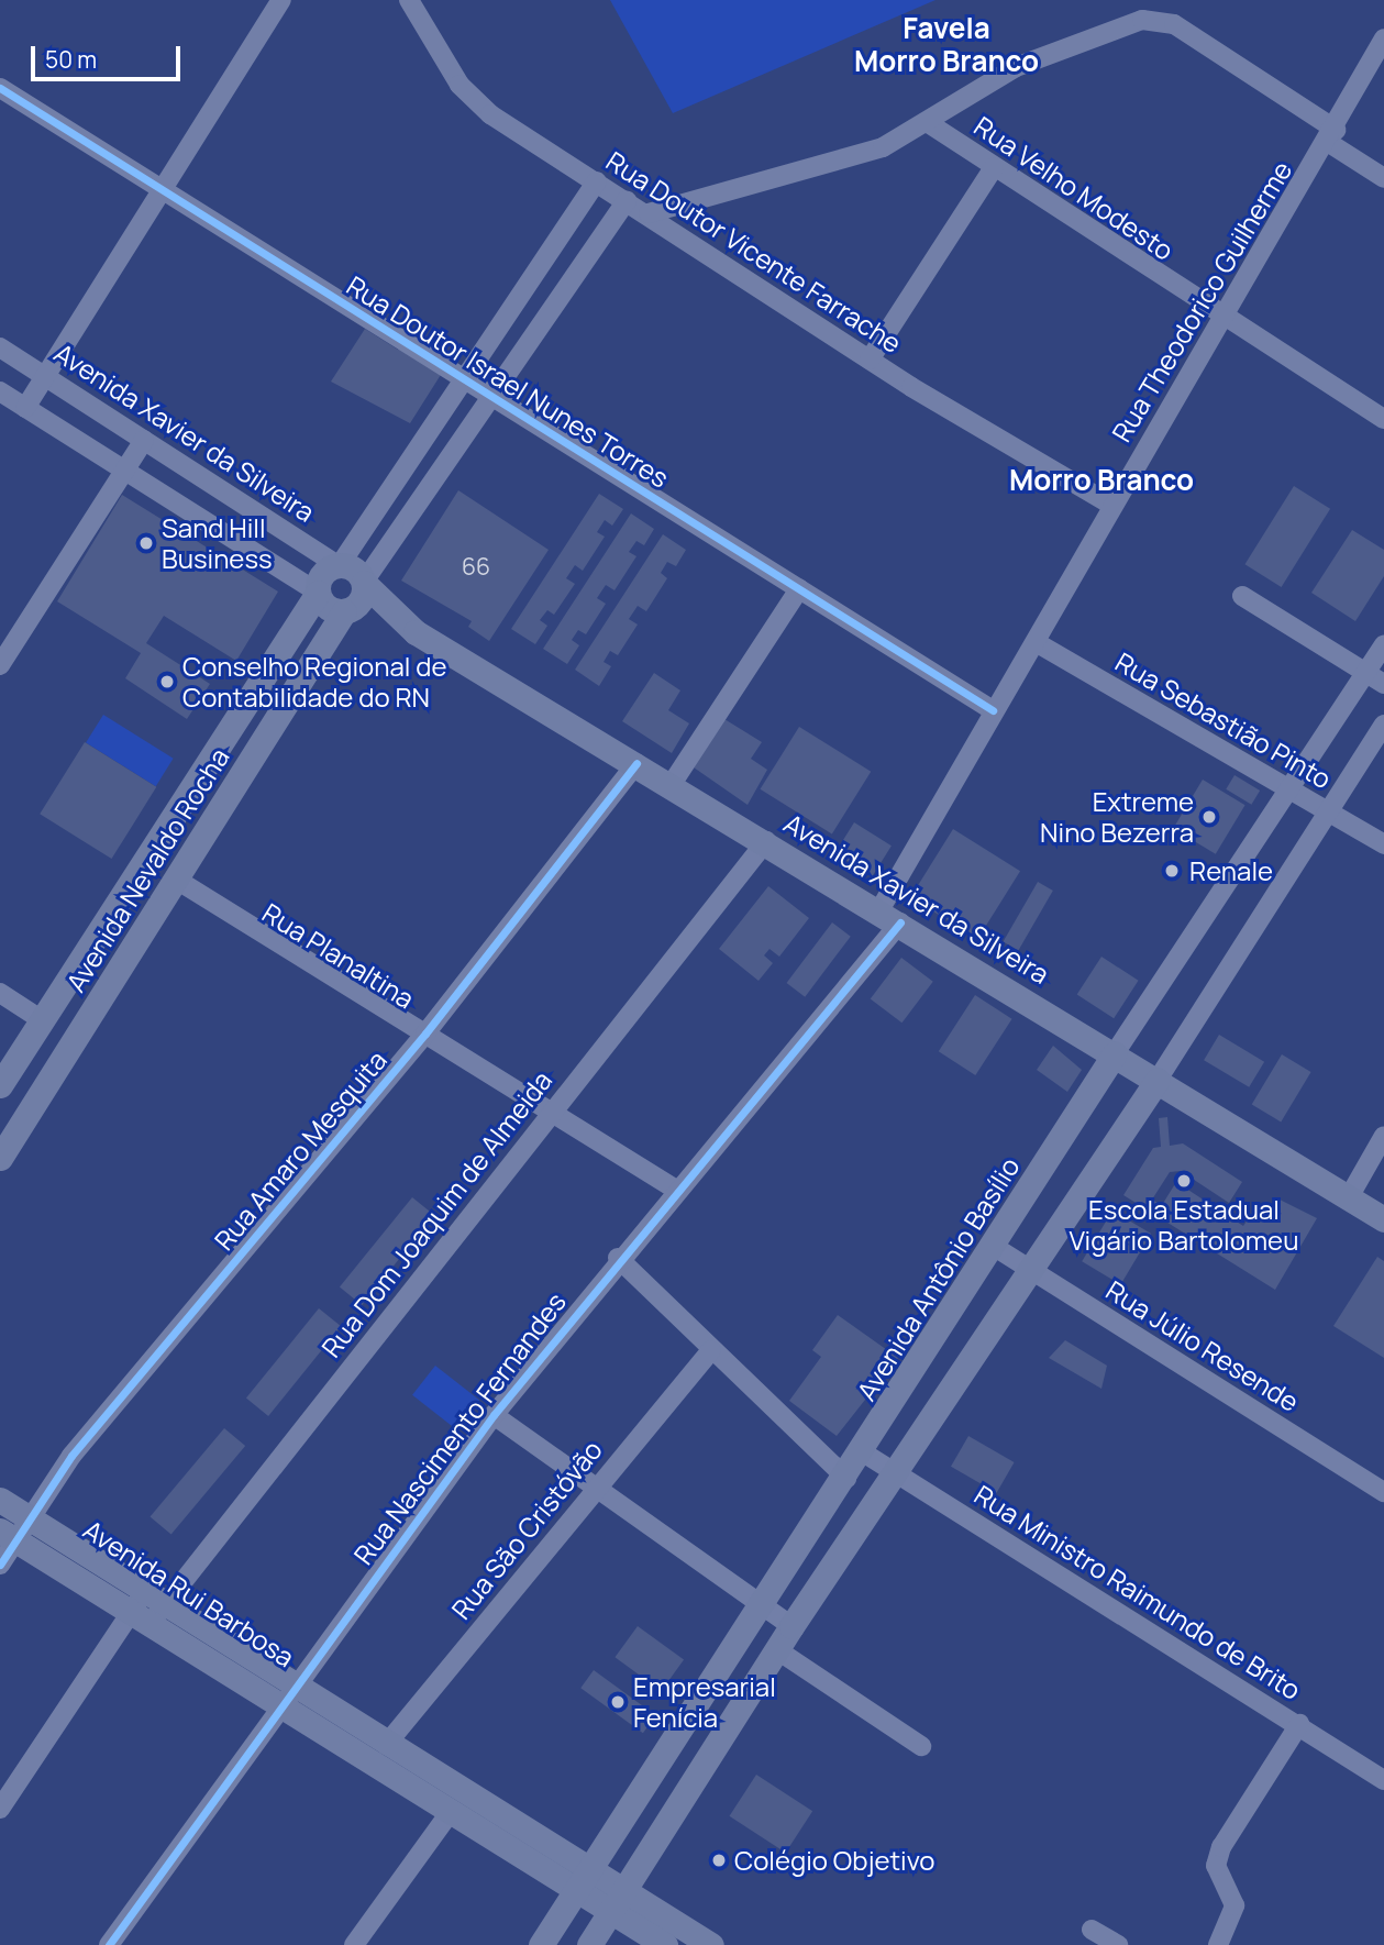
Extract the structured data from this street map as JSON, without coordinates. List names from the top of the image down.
{
  "streets": {
    "main road": [
      "Avenida Xavier da Silveira",
      "Avenida Nevaldo Rocha",
      "Avenida Antônio Basílio",
      "Avenida Rui Barbosa"
    ],
    "street": [
      "Rua Velho Modesto",
      "Rua Doutor Vicente Farrache",
      "Rua Theodorico Guilherme",
      "Rua Doutor Israel Nunes Torres",
      "Rua Sebastião Pinto",
      "Rua Planaltina",
      "Rua Amaro Mesquita",
      "Rua Dom Joaquim de Almeida",
      "Rua Júlio Resende",
      "Rua Nascimento Fernandes",
      "Rua São Cristóvão",
      "Rua Ministro Raimundo de Brito"
    ]
  },
  "crossings": [
    ["Rua Velho Modesto", "Rua Theodorico Guilherme"],
    ["Rua Doutor Vicente Farrache", "Rua Theodorico Guilherme"],
    ["Rua Theodorico Guilherme", "Rua Doutor Israel Nunes Torres"],
    ["Rua Theodorico Guilherme", "Avenida Xavier da Silveira"],
    ["Rua Theodorico Guilherme", "Rua Sebastião Pinto"],
    ["Rua Theodorico Guilherme", "Rua Nascimento Fernandes"],
    ["Avenida Xavier da Silveira", "Avenida Nevaldo Rocha"],
    ["Avenida Xavier da Silveira", "Rua Amaro Mesquita"],
    ["Avenida Xavier da Silveira", "Rua Dom Joaquim de Almeida"],
    ["Avenida Xavier da Silveira", "Avenida Antônio Basílio"],
    ["Avenida Xavier da Silveira", "Rua Nascimento Fernandes"],
    ["Rua Sebastião Pinto", "Avenida Antônio Basílio"],
    ["Avenida Nevaldo Rocha", "Rua Planaltina"],
    ["Rua Planaltina", "Rua Amaro Mesquita"],
    ["Rua Planaltina", "Rua Dom Joaquim de Almeida"],
    ["Rua Planaltina", "Rua Nascimento Fernandes"],
    ["Rua Amaro Mesquita", "Avenida Rui Barbosa"],
    ["Rua Dom Joaquim de Almeida", "Avenida Rui Barbosa"],
    ["Avenida Antônio Basílio", "Rua Júlio Resende"],
    ["Avenida Antônio Basílio", "Rua Ministro Raimundo de Brito"],
    ["Avenida Antônio Basílio", "Avenida Rui Barbosa"],
    ["Rua Nascimento Fernandes", "Avenida Rui Barbosa"],
    ["Rua São Cristóvão", "Avenida Rui Barbosa"]
  ],
  "districts": ["Favela Morro Branco", "Morro Branco"],
  "places": [
    "Sand Hill Business",
    "Conselho Regional de Contabilidade do RN",
    "Extreme Nino Bezerra",
    "Renale",
    "Escola Estadual Vigário Bartolomeu",
    "Empresarial Fenícia",
    "Colégio Objetivo"
  ],
  "house_numbers": ["66"],
  "scale_bar": "50 m"
}
